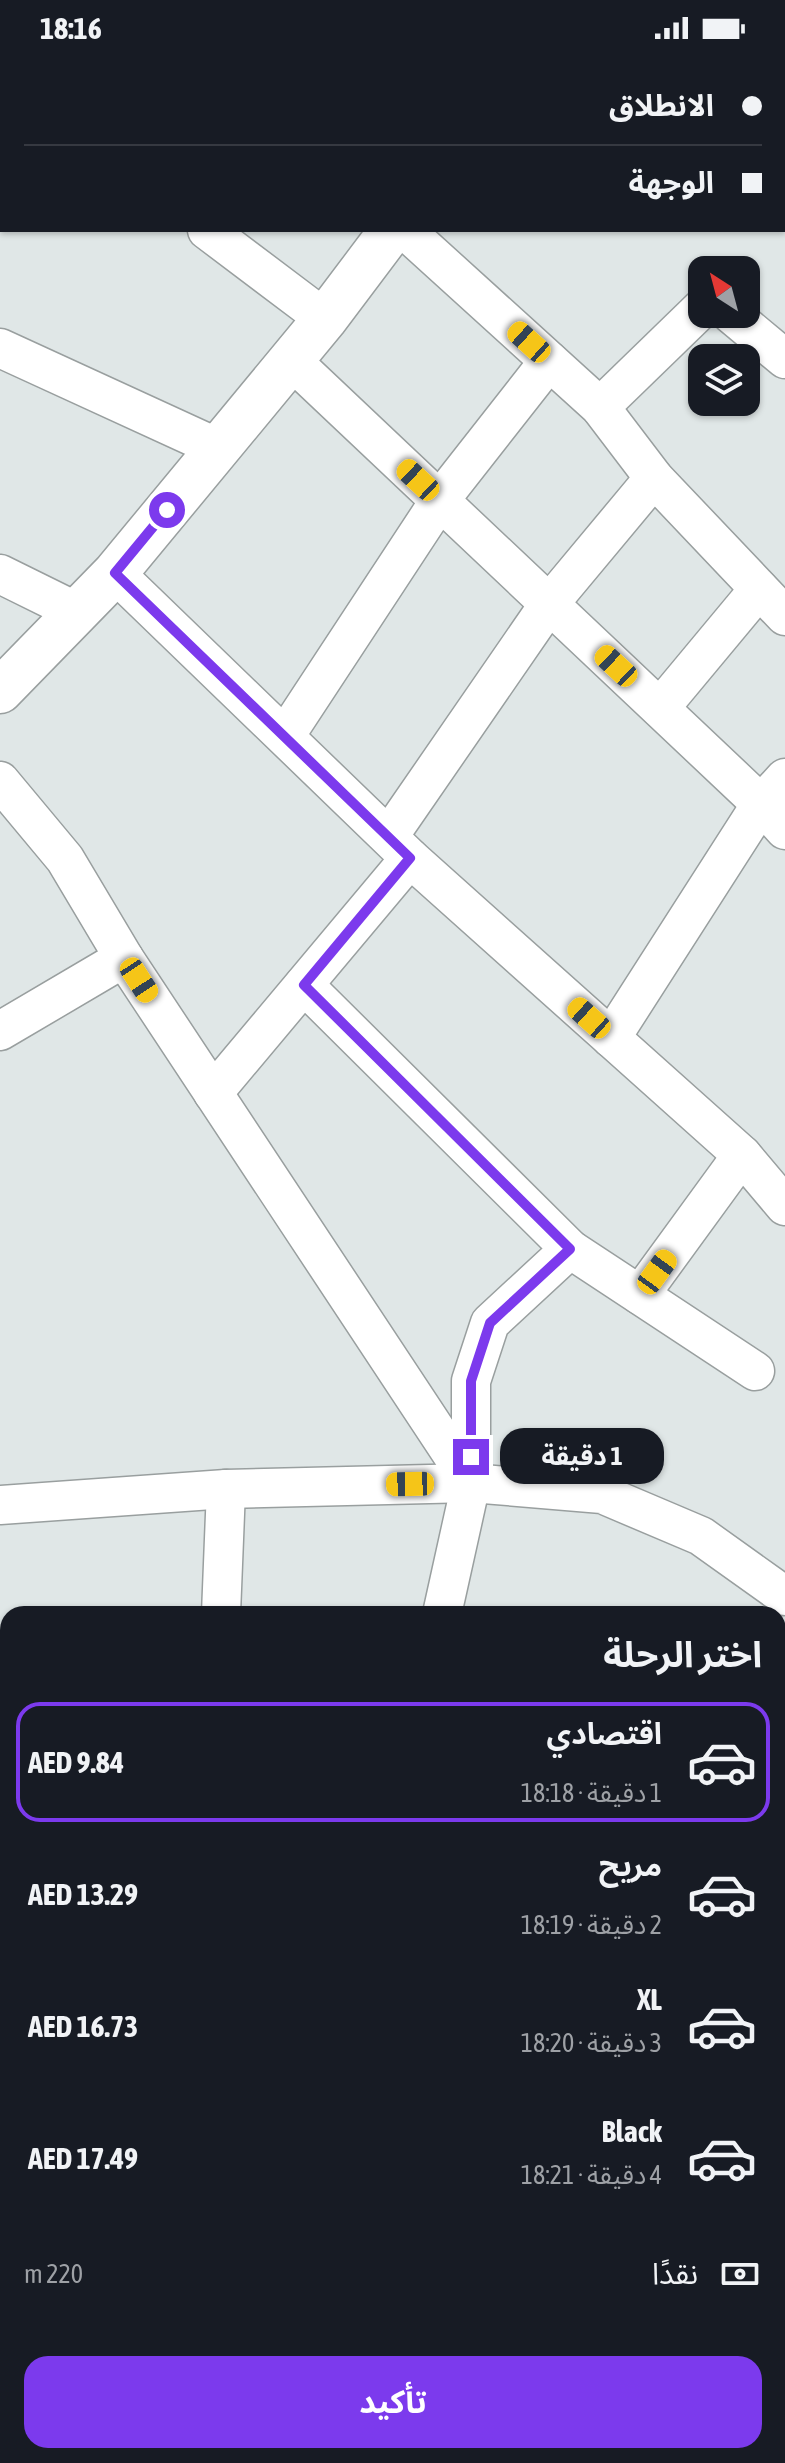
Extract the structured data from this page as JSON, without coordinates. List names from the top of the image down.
{
  "north": "top left",
  "page": {
    "status": "18:16",
    "banner": ["الانطلاق", "الوجهة"],
    "bubble": "1 دقيقة",
    "heading": "اختر الرحلة",
    "list": [
      {
        "name": "اقتصادي",
        "note": "1 دقيقة · 18:18",
        "value": "AED 9.84"
      },
      {
        "name": "مريح",
        "note": "2 دقيقة · 18:19",
        "value": "AED 13.29"
      },
      {
        "name": "XL",
        "note": "3 دقيقة · 18:20",
        "value": "AED 16.73"
      },
      {
        "name": "Black",
        "note": "4 دقيقة · 18:21",
        "value": "AED 17.49"
      }
    ],
    "pay": ["نقدًا", "220 m"],
    "buttons": "تأكيد"
  }
}
